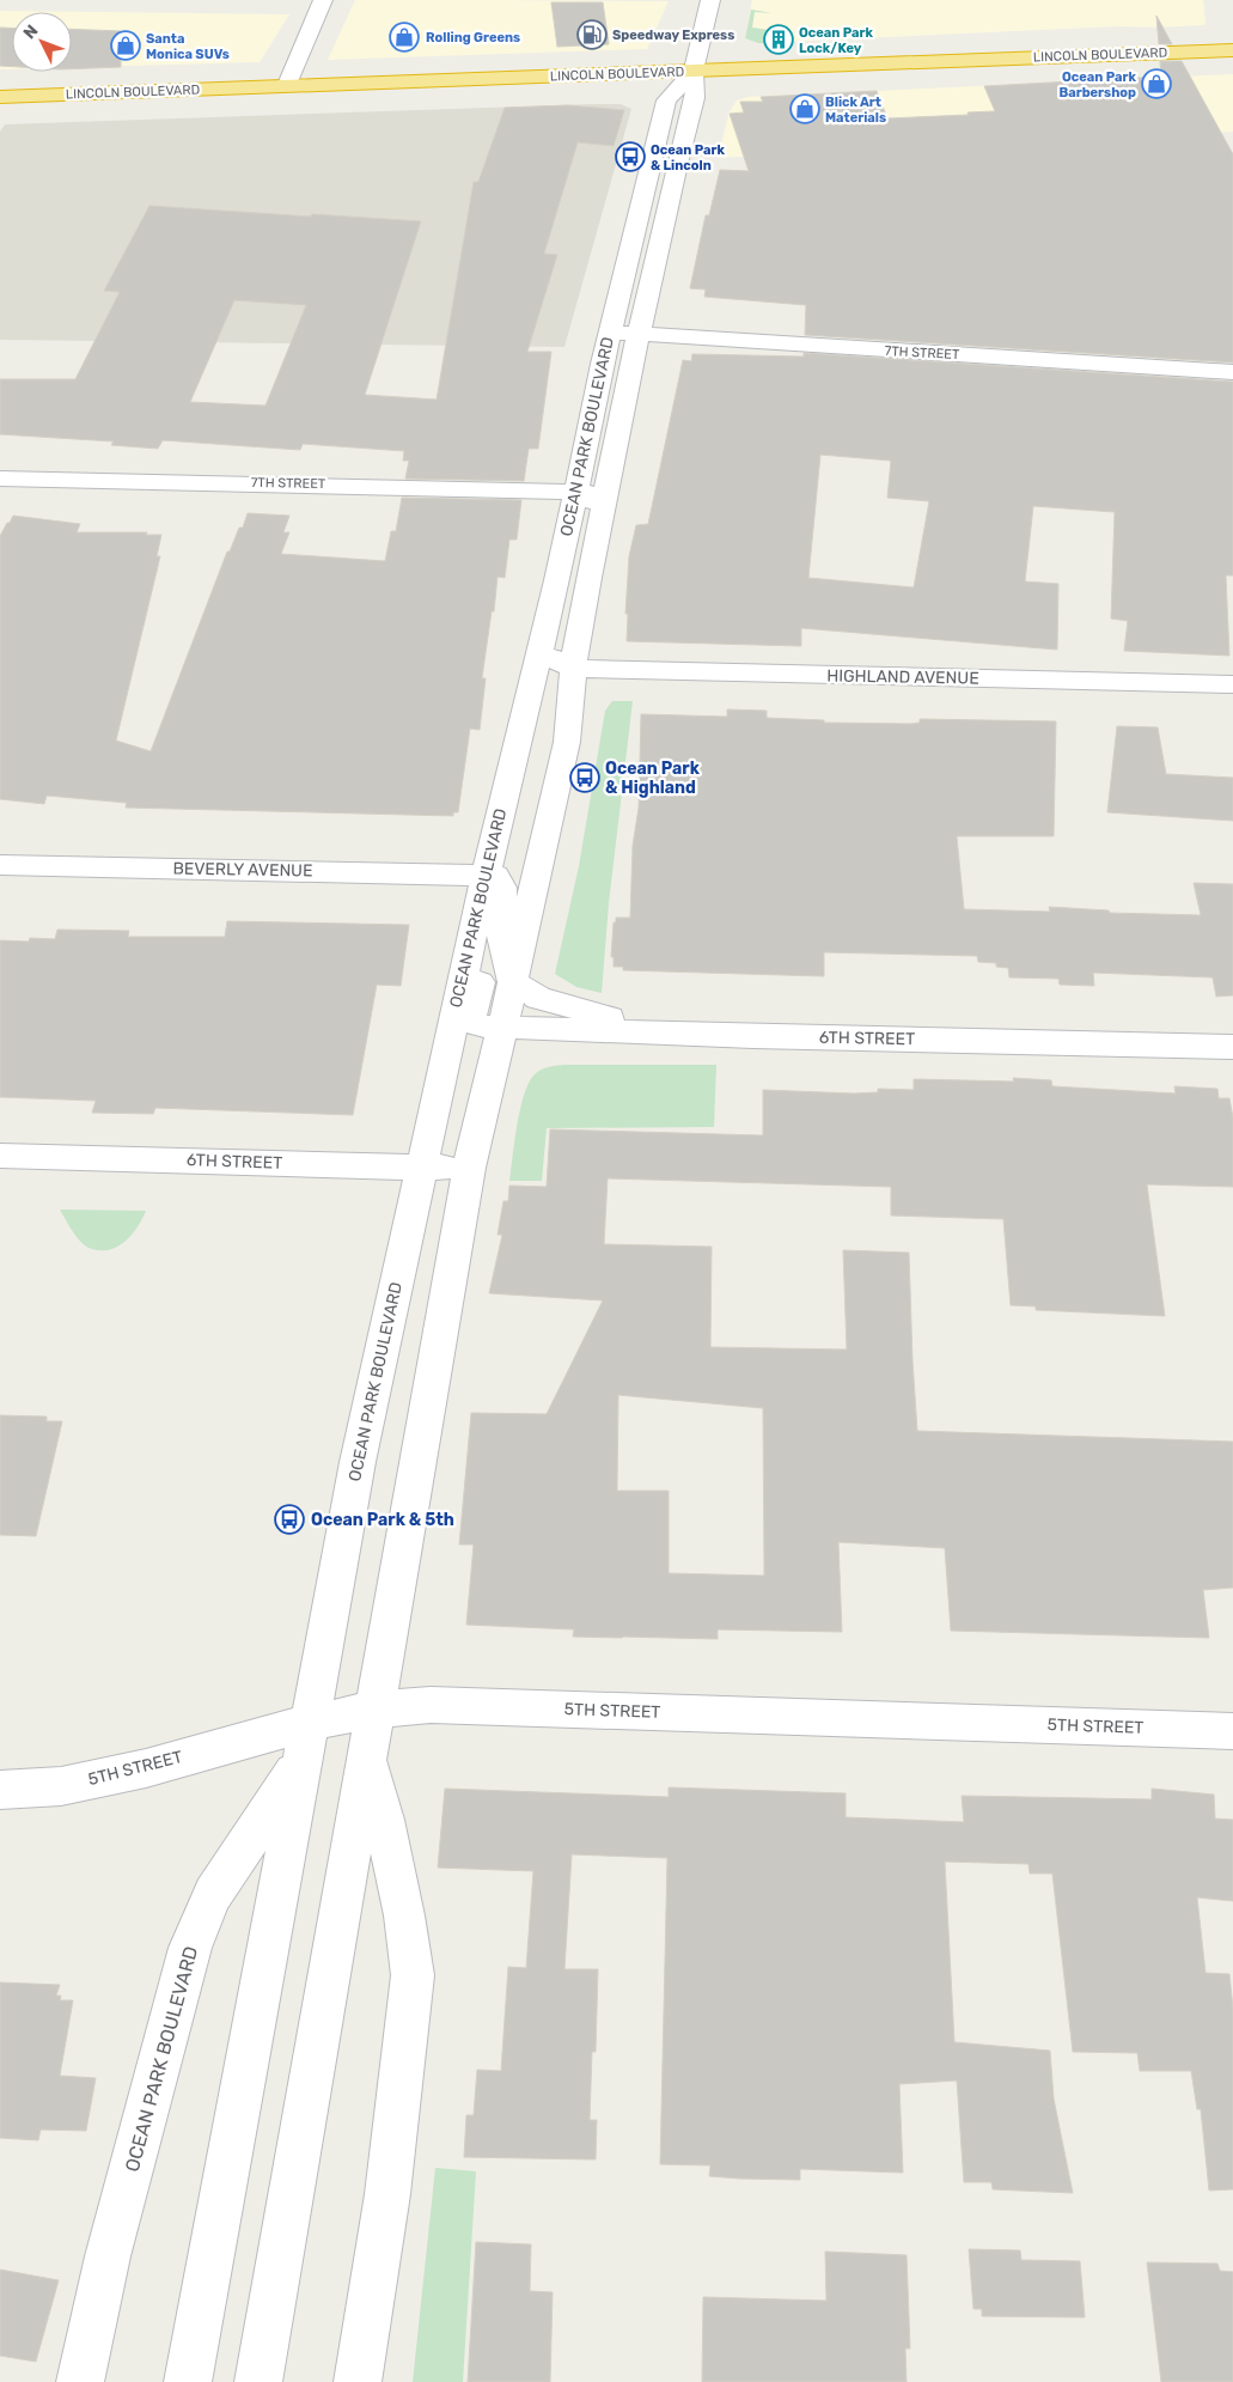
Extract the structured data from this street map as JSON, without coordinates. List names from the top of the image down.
{
  "streets": {
    "highway": ["LINCOLN BOULEVARD"],
    "street": [
      "7TH STREET",
      "OCEAN PARK BOULEVARD",
      "HIGHLAND AVENUE",
      "BEVERLY AVENUE",
      "6TH STREET",
      "5TH STREET"
    ]
  },
  "crossings": [
    ["LINCOLN BOULEVARD", "OCEAN PARK BOULEVARD"],
    ["7TH STREET", "OCEAN PARK BOULEVARD"],
    ["OCEAN PARK BOULEVARD", "HIGHLAND AVENUE"],
    ["OCEAN PARK BOULEVARD", "BEVERLY AVENUE"],
    ["OCEAN PARK BOULEVARD", "6TH STREET"],
    ["OCEAN PARK BOULEVARD", "5TH STREET"]
  ],
  "places": {
    "fuel station": ["Speedway Express"],
    "shop": [
      "Rolling Greens",
      "Santa Monica SUVs",
      "Ocean Park Barbershop",
      "Blick Art Materials"
    ],
    "building": ["Ocean Park Lock/Key"],
    "bus stop": ["Ocean Park & Lincoln", "Ocean Park & Highland", "Ocean Park & 5th"]
  },
  "north": "top left"
}
